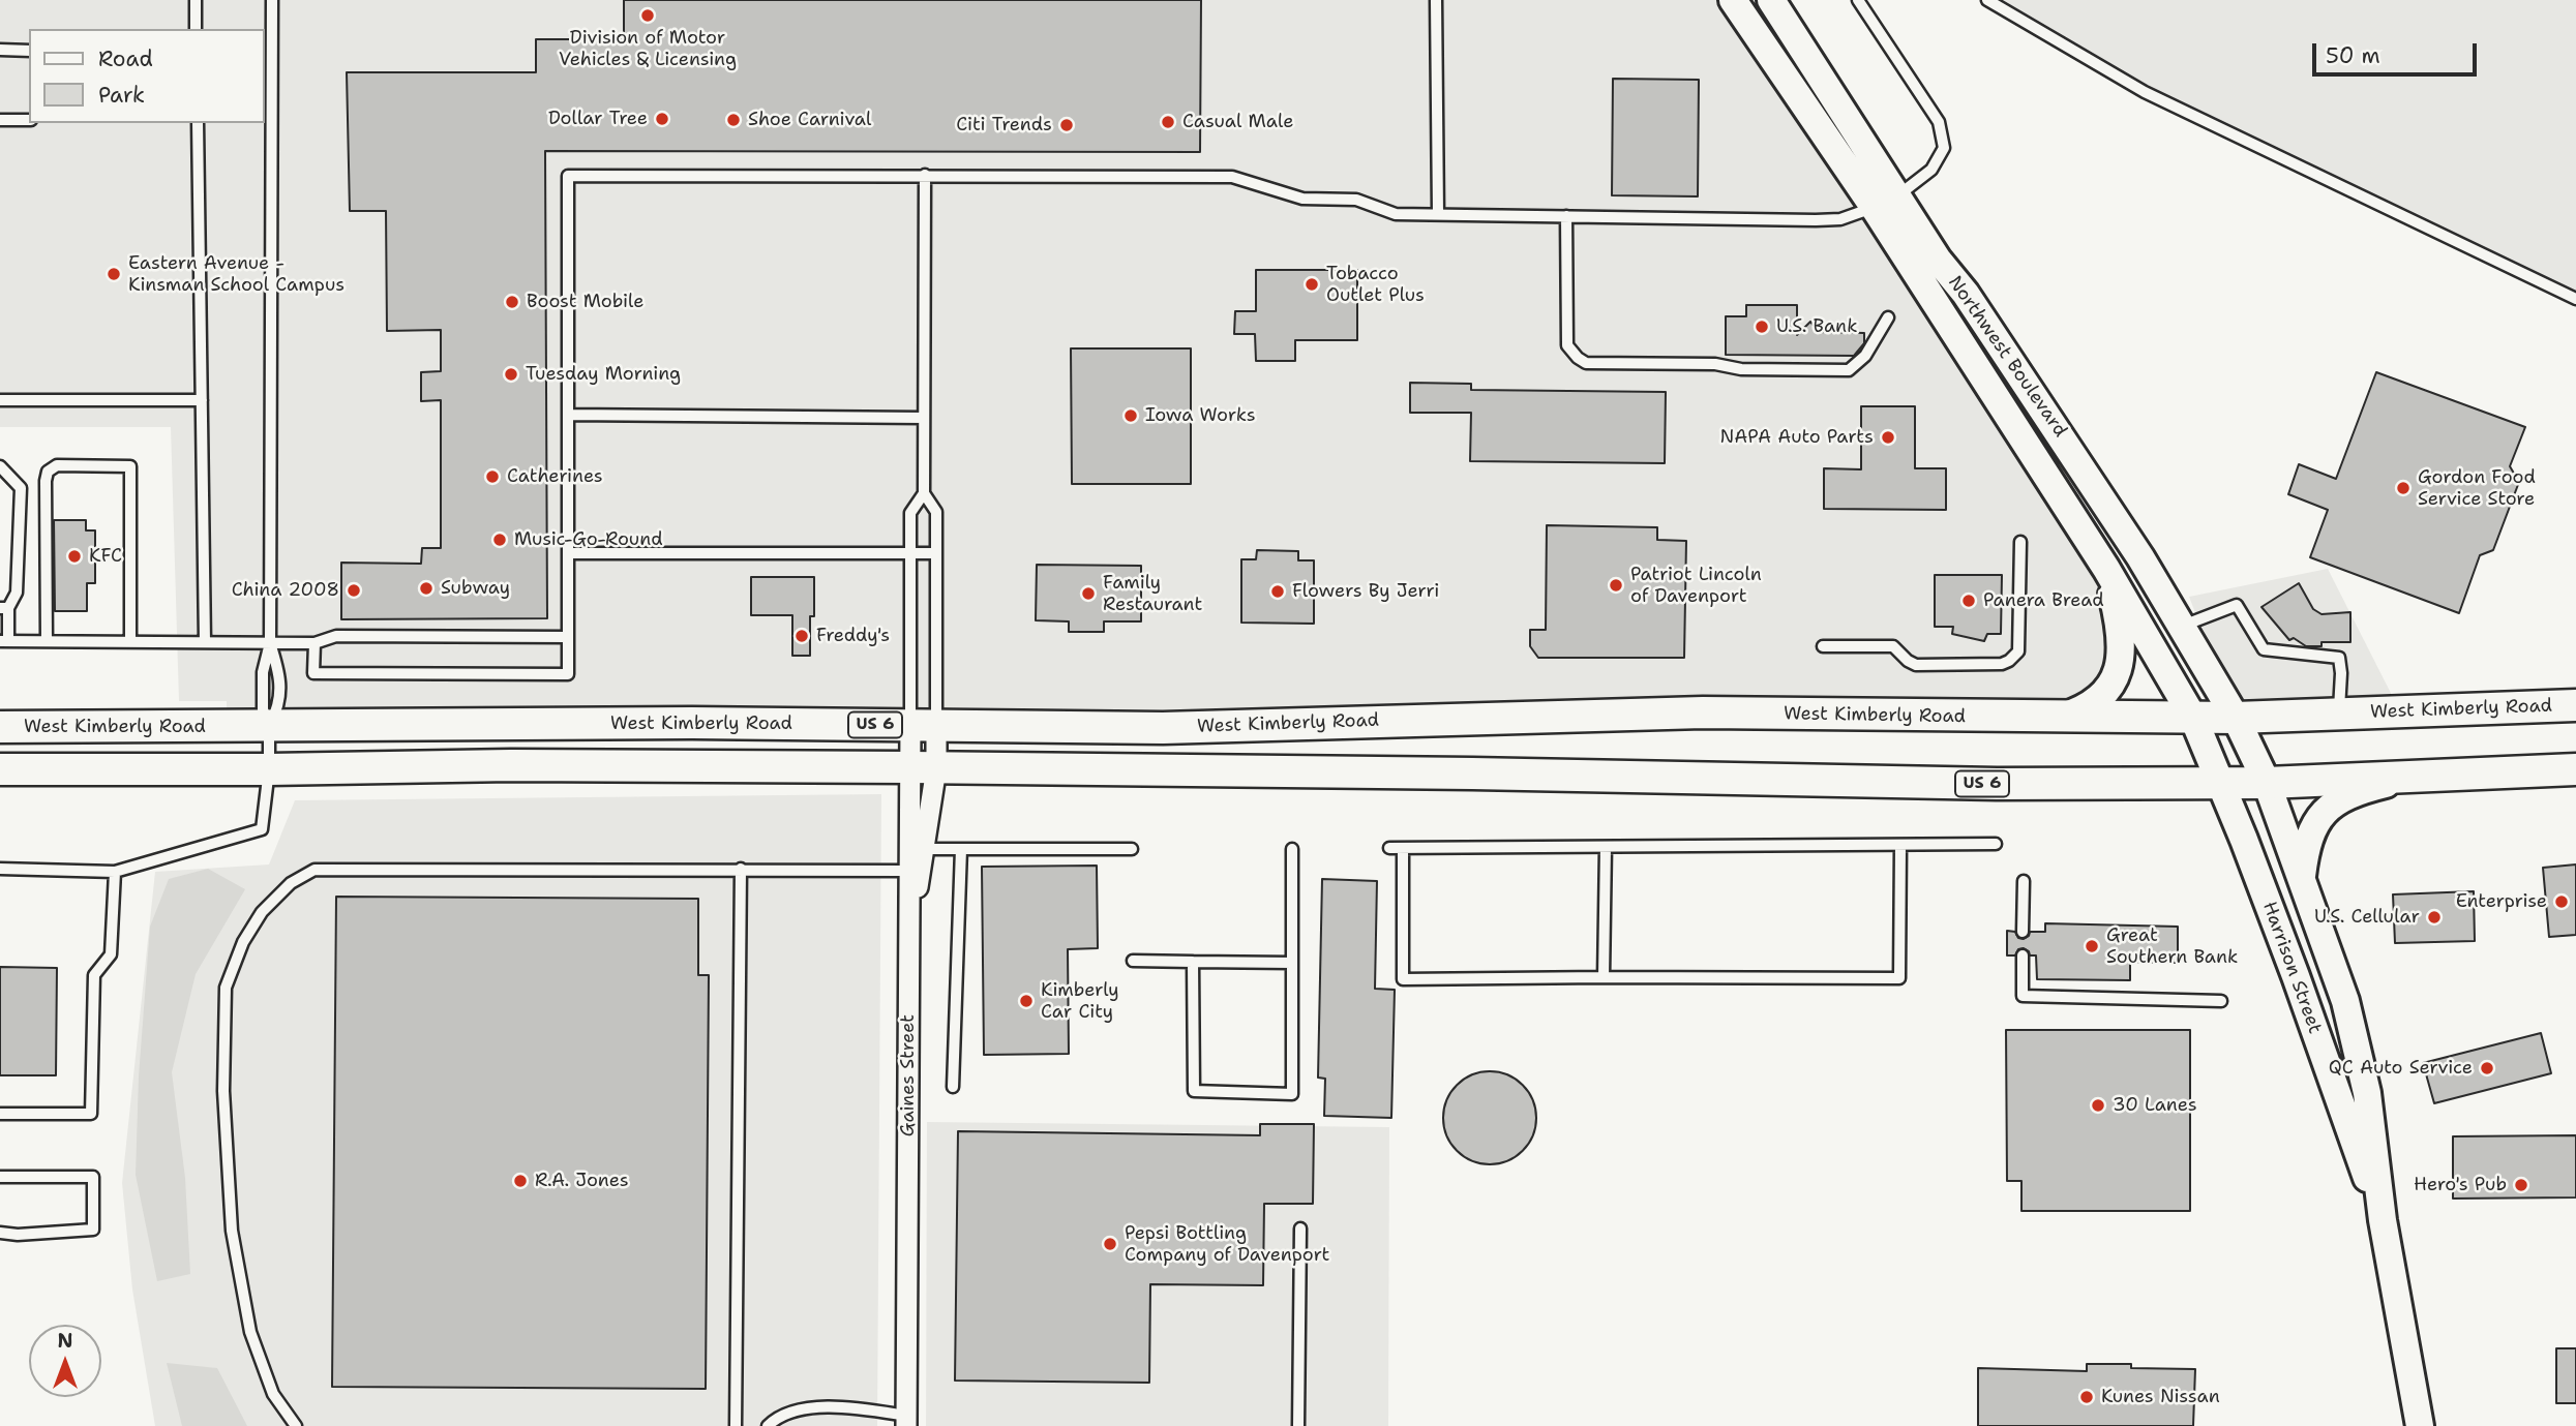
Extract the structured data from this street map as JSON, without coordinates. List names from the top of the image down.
{
  "streets": {
    "main road": [
      "Northwest Boulevard",
      "West Kimberly Road",
      "US 6",
      "Harrison Street"
    ],
    "street": ["Gaines Street"]
  },
  "crossings": [
    ["Northwest Boulevard", "West Kimberly Road"],
    ["Northwest Boulevard", "Harrison Street"],
    ["West Kimberly Road", "Harrison Street"],
    ["West Kimberly Road", "Gaines Street"],
    ["US 6", "Harrison Street"],
    ["US 6", "Gaines Street"]
  ],
  "places": [
    "Division of Motor Vehicles & Licensing",
    "Dollar Tree",
    "Shoe Carnival",
    "Casual Male",
    "Citi Trends",
    "Eastern Avenue - Kinsman School Campus",
    "Tobacco Outlet Plus",
    "Boost Mobile",
    "U.S. Bank",
    "Tuesday Morning",
    "Iowa Works",
    "NAPA Auto Parts",
    "Catherines",
    "Gordon Food Service Store",
    "Music-Go-Round",
    "KFC",
    "Patriot Lincoln of Davenport",
    "Subway",
    "China 2008",
    "Flowers By Jerri",
    "Family Restaurant",
    "Panera Bread",
    "Freddy's",
    "Enterprise",
    "U.S. Cellular",
    "Great Southern Bank",
    "Kimberly Car City",
    "QC Auto Service",
    "30 Lanes",
    "R.A. Jones",
    "Hero's Pub",
    "Pepsi Bottling Company of Davenport",
    "Kunes Nissan"
  ],
  "legend": ["Road", "Park"],
  "scale_bar": "50 m",
  "north": "top"
}
